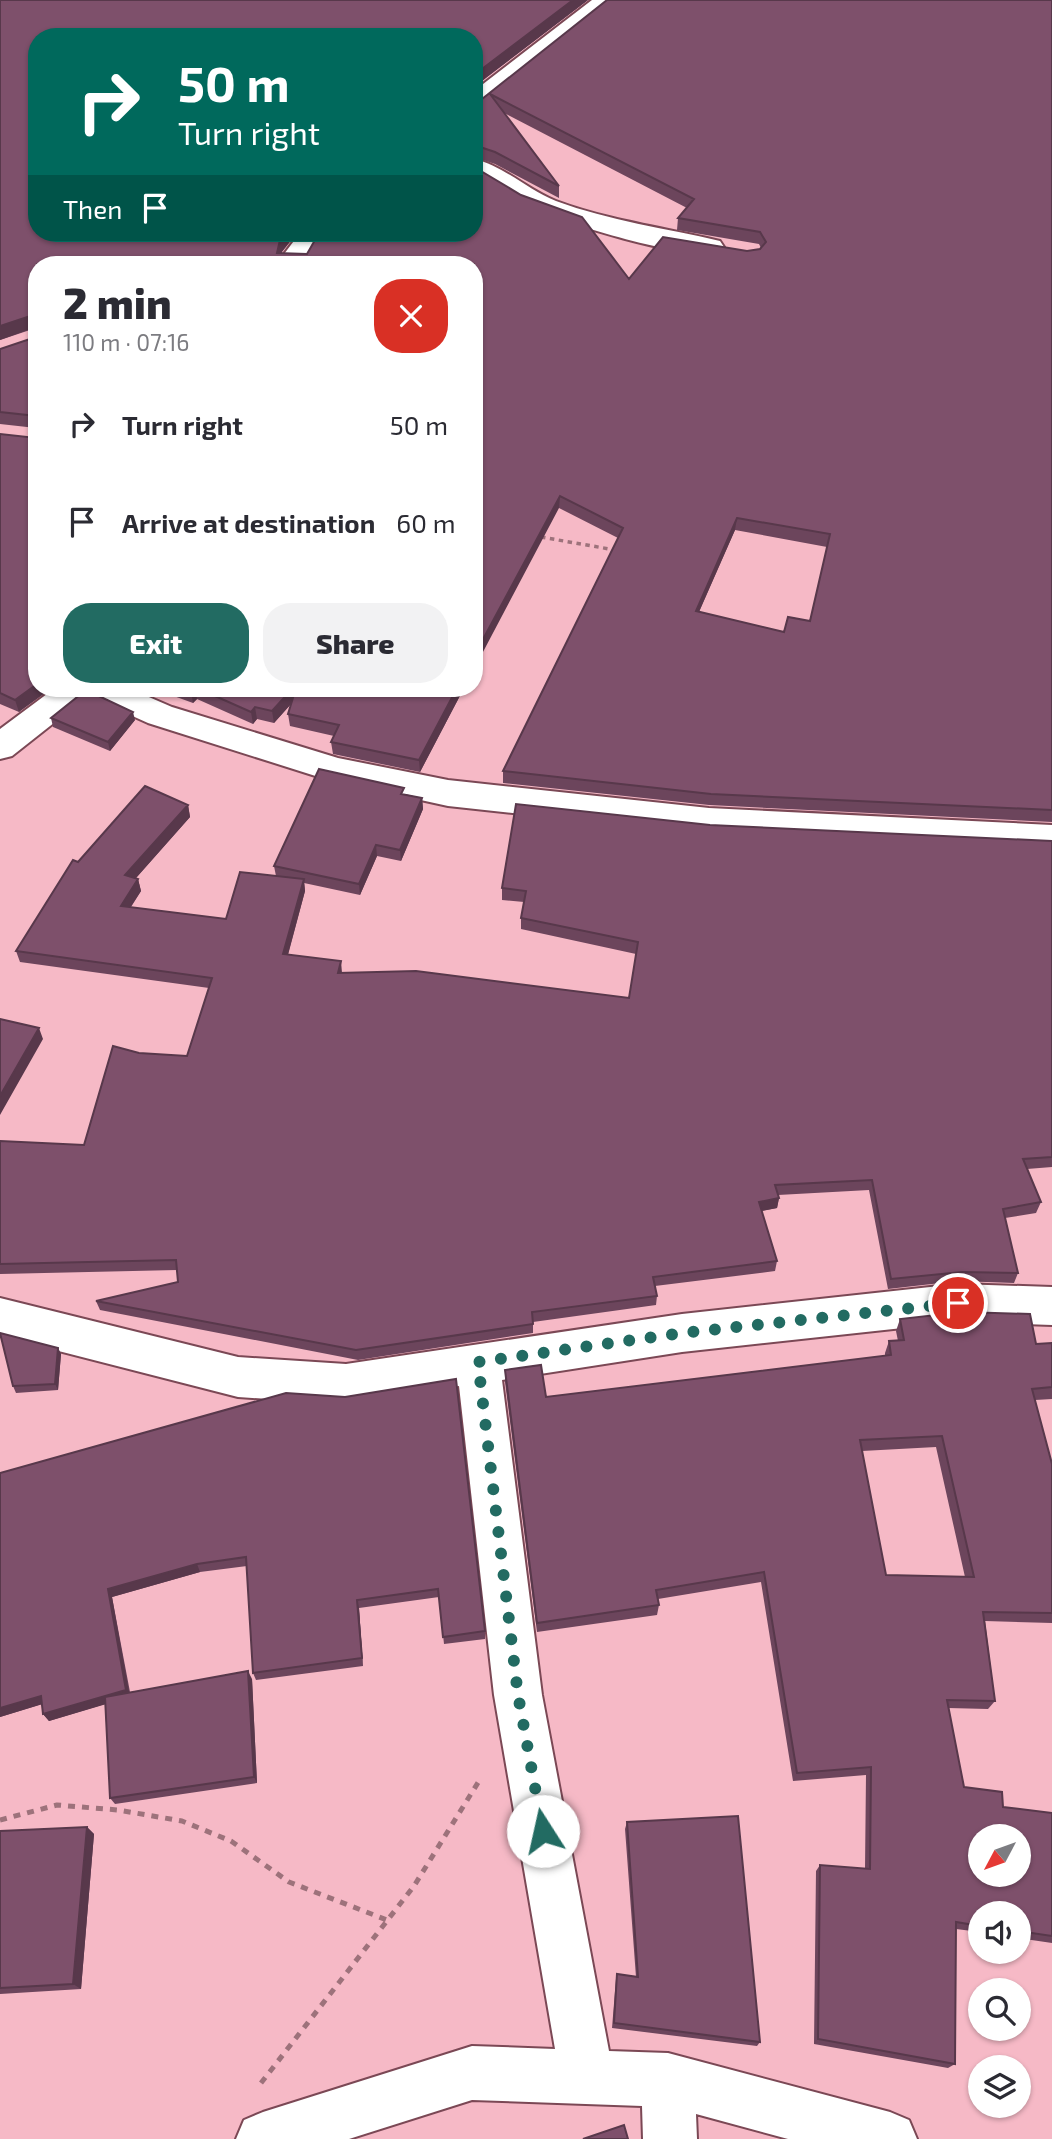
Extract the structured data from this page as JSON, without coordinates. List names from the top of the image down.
{
  "north": "bottom left",
  "page": {
    "turn": ["50 m", "Turn right"],
    "then": "Then",
    "heading": ["2 min", "110 m · 07:16"],
    "list": [
      {
        "name": "Turn right",
        "value": "50 m"
      },
      {
        "name": "Arrive at destination",
        "value": "60 m"
      }
    ],
    "buttons": ["Exit", "Share"]
  }
}
